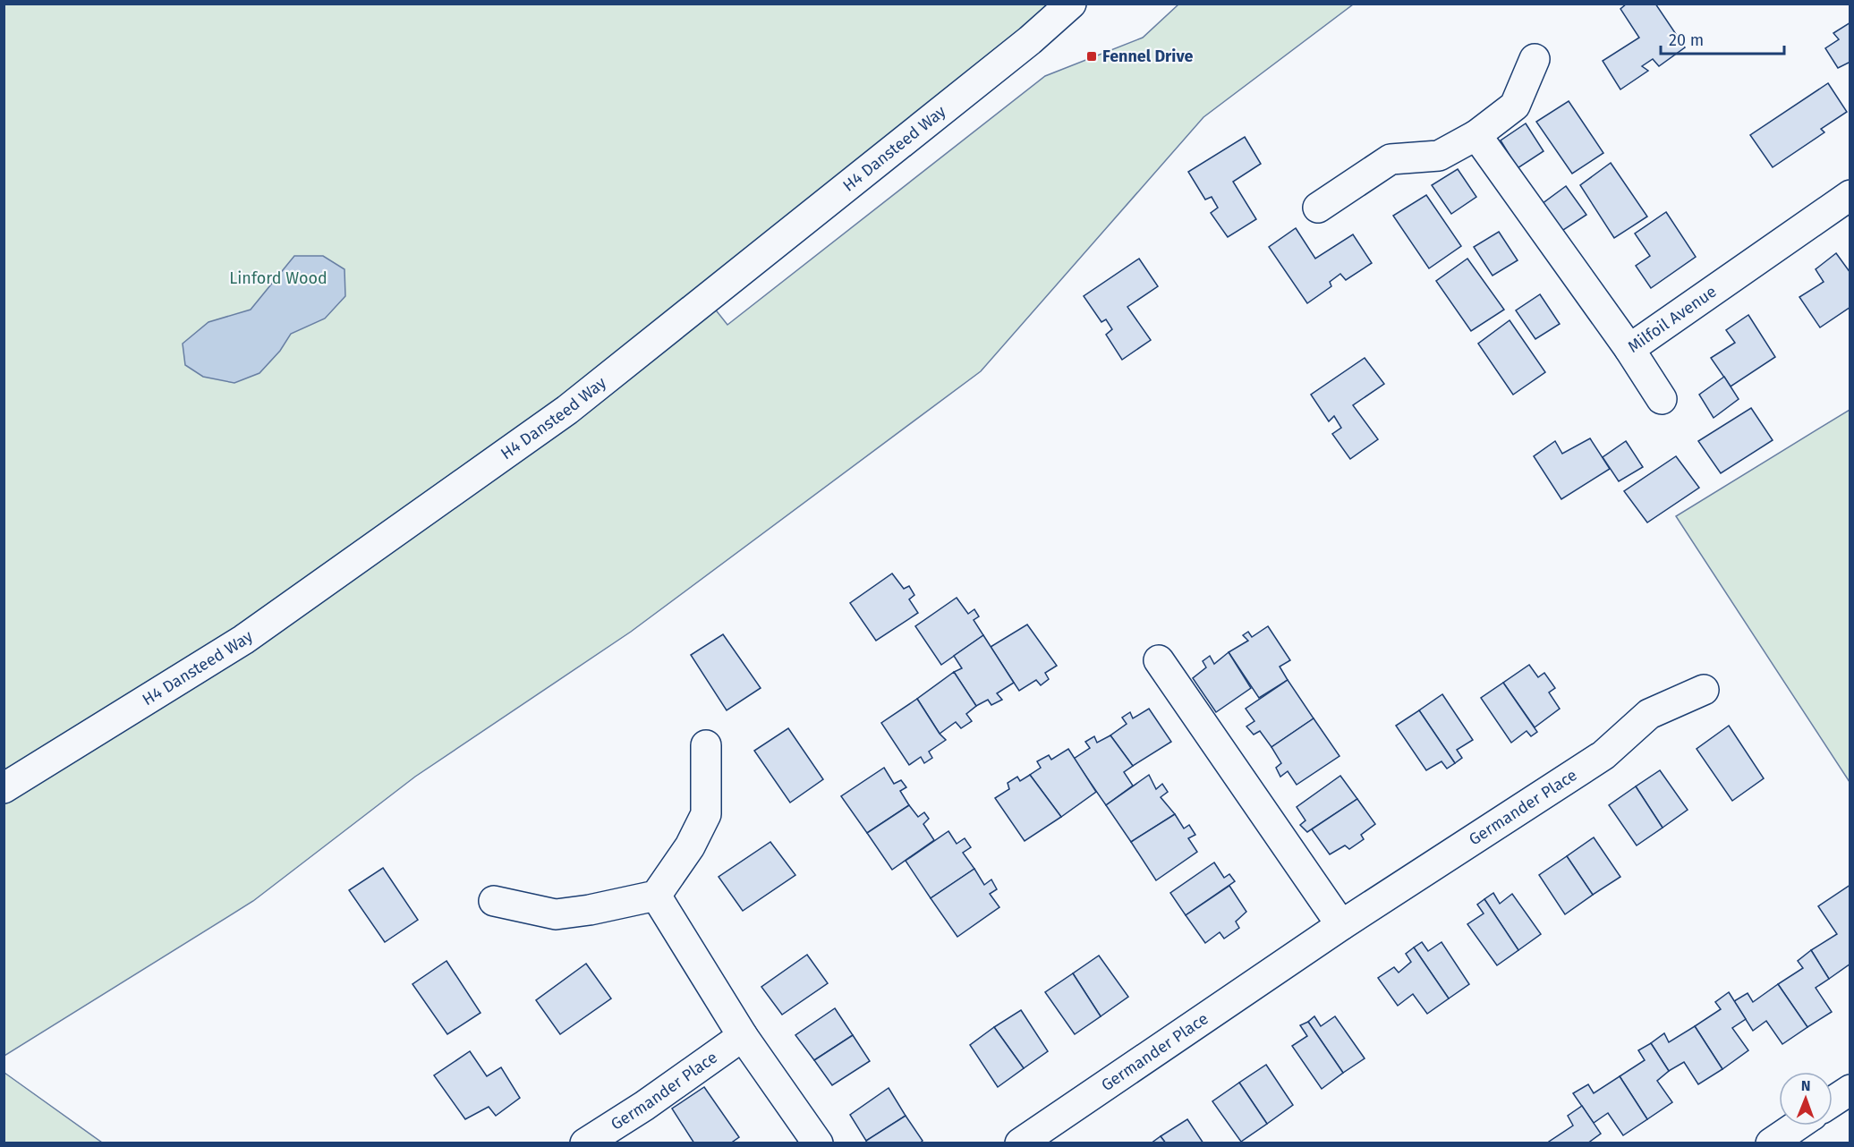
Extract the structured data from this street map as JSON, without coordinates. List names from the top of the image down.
{
  "streets": {
    "street": ["H4 Dansteed Way", "Milfoil Avenue", "Germander Place"]
  },
  "parks": ["Linford Wood"],
  "places": {
    "transit": ["Fennel Drive"]
  },
  "scale_bar": "20 m",
  "north": "top"
}
